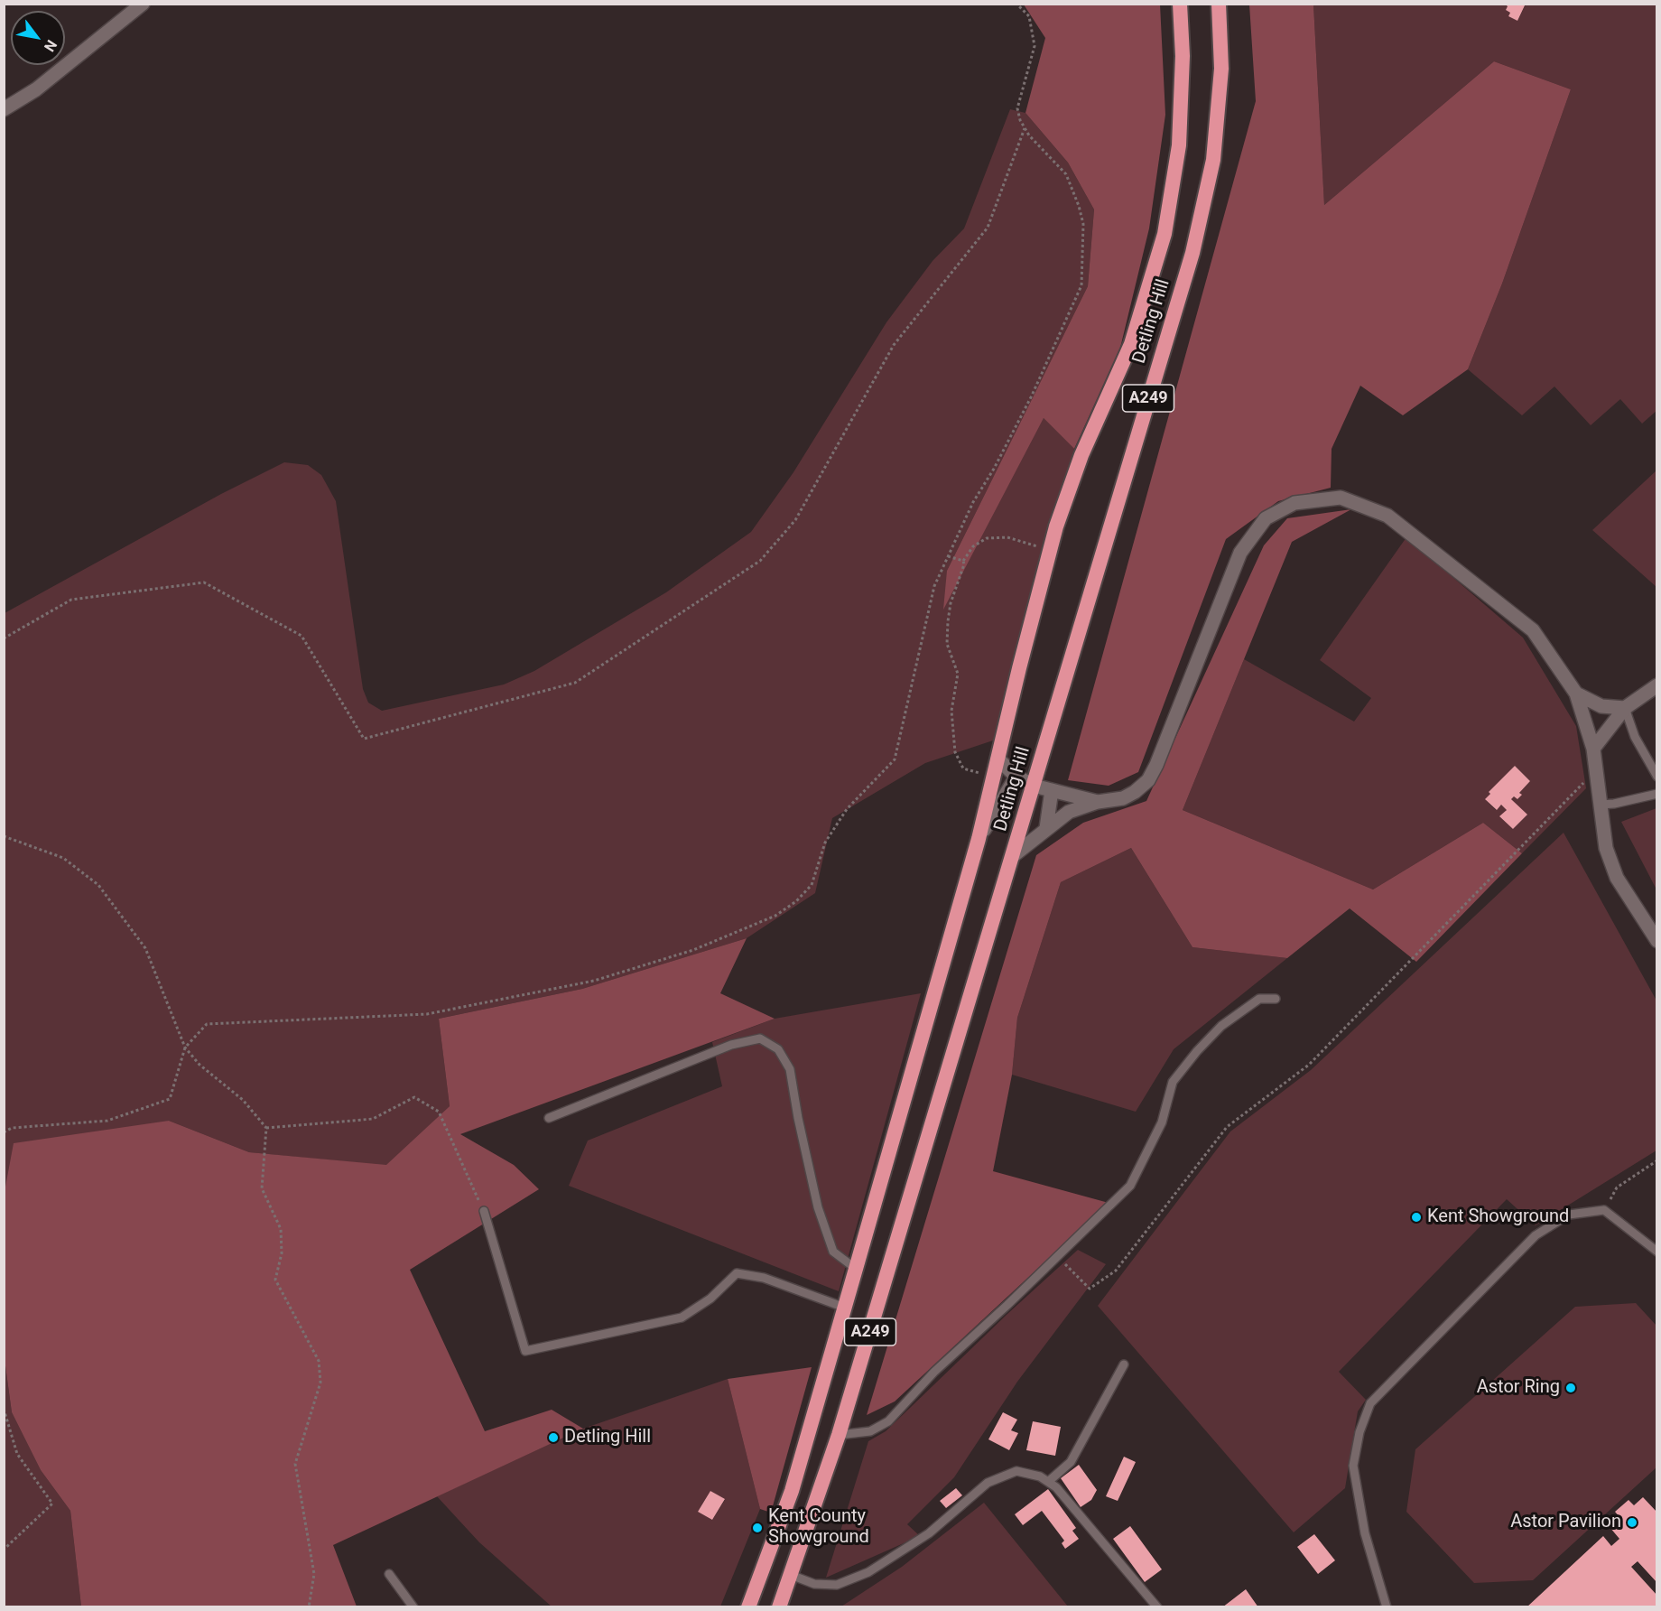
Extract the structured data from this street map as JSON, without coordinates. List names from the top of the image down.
{
  "streets": {
    "highway": ["Detling Hill", "A249"]
  },
  "crossings": [
    ["Detling Hill", "A249"]
  ],
  "places": [
    "Kent Showground",
    "Astor Ring",
    "Detling Hill",
    "Astor Pavilion",
    "Kent County Showground"
  ],
  "north": "bottom right"
}
